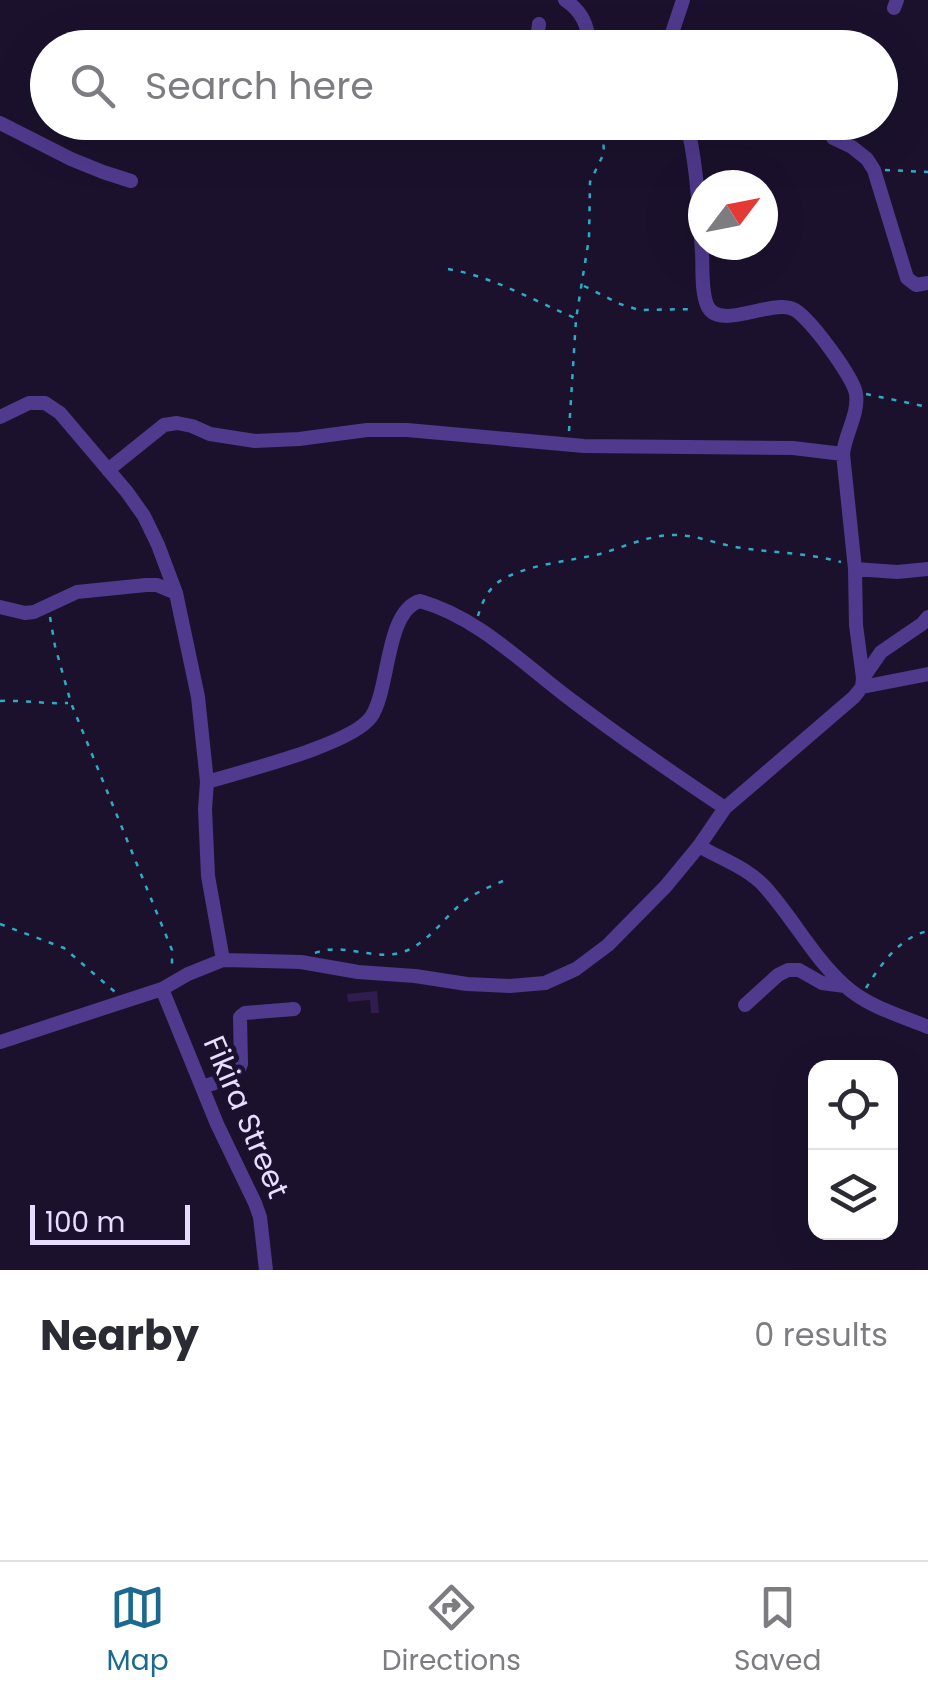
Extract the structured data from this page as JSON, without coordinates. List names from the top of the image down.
{
  "streets": {
    "street": ["Fikira Street"]
  },
  "scale_bar": "100 m",
  "north": "top right",
  "page": {
    "search": "Search here",
    "scale": "100 m",
    "heading": ["Nearby", "0 results"],
    "nav": ["Map", "Directions", "Saved"]
  }
}
